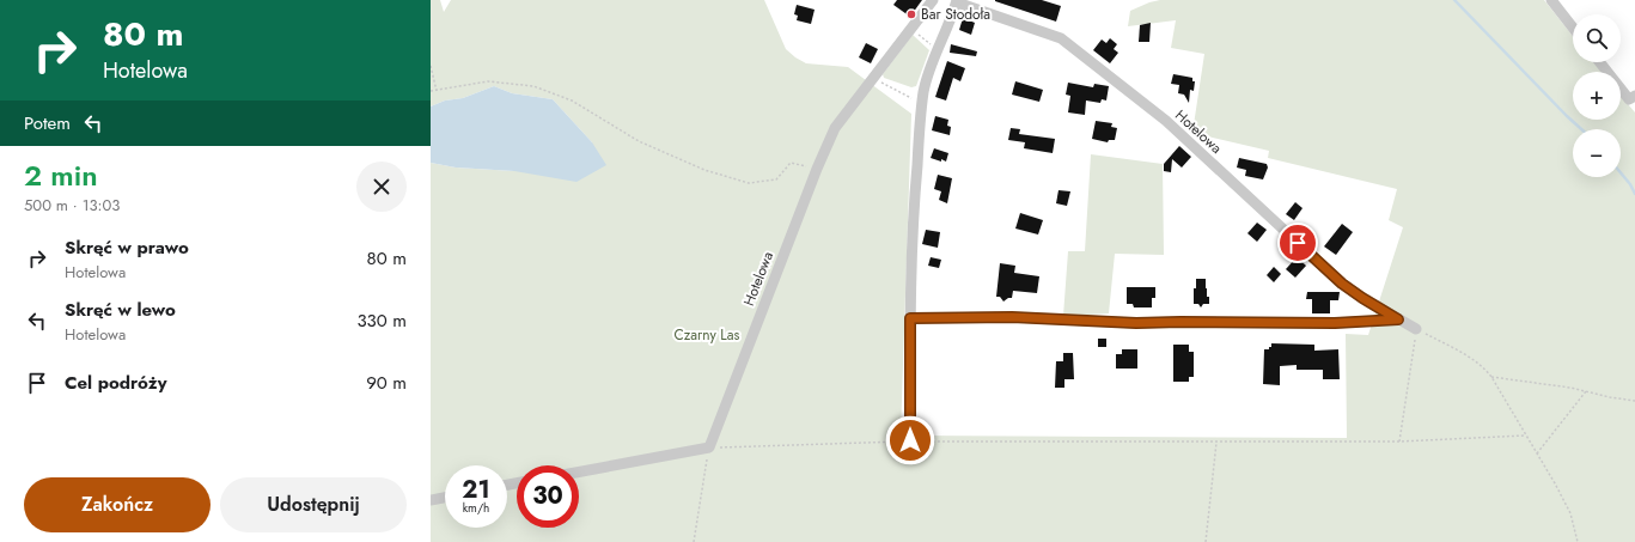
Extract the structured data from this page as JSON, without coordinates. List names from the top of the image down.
{
  "streets": {
    "street": ["Hotelowa"]
  },
  "parks": ["Czarny Las"],
  "places": ["Bar Stodoła"],
  "page": {
    "turn": ["80 m", "Hotelowa"],
    "map_buttons": ["+", "−"],
    "then": "Potem",
    "heading": ["2 min", "500 m · 13:03"],
    "list": [
      {
        "name": "Skręć w prawo",
        "note": "Hotelowa",
        "value": "80 m"
      },
      {
        "name": "Skręć w lewo",
        "note": "Hotelowa",
        "value": "330 m"
      },
      {
        "name": "Cel podróży",
        "value": "90 m"
      }
    ],
    "speed": "21 km/h",
    "limit": "30",
    "buttons": ["Zakończ", "Udostępnij"]
  }
}
